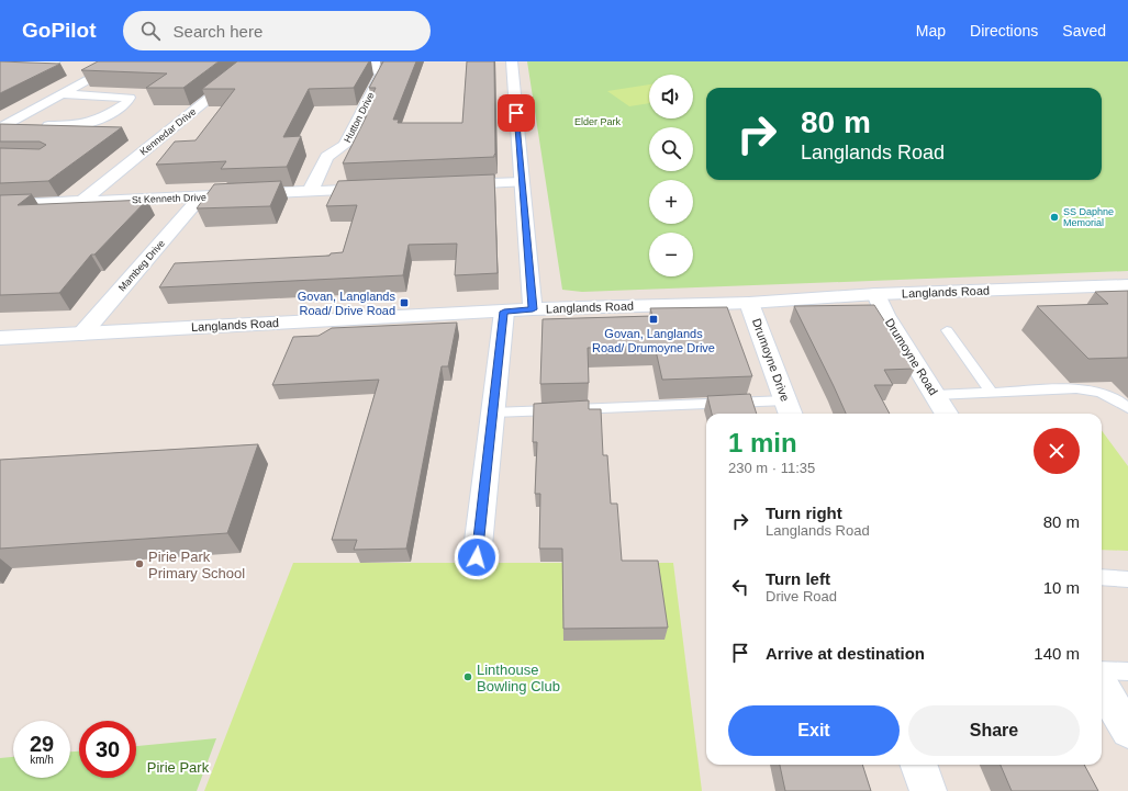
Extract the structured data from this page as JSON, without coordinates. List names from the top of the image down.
{
  "streets": {
    "street": [
      "Hutton Drive",
      "Kennedar Drive",
      "St Kenneth Drive",
      "Mambeg Drive",
      "Langlands Road",
      "Drumoyne Road",
      "Drumoyne Drive"
    ]
  },
  "crossings": [
    ["Hutton Drive", "St Kenneth Drive"],
    ["Kennedar Drive", "St Kenneth Drive"],
    ["St Kenneth Drive", "Mambeg Drive"],
    ["Mambeg Drive", "Langlands Road"],
    ["Langlands Road", "Drumoyne Road"],
    ["Langlands Road", "Drumoyne Drive"]
  ],
  "parks": ["Elder Park", "Pirie Park"],
  "places": {
    "other": ["SS Daphne Memorial", "Pirie Park Primary School", "Linthouse Bowling Club"],
    "transit": ["Govan, Langlands Road/ Drive Road", "Govan, Langlands Road/ Drumoyne Drive"]
  },
  "page": {
    "header": "GoPilot",
    "search": "Search here",
    "nav": ["Map", "Directions", "Saved"],
    "map_buttons": ["+", "−"],
    "turn": ["80 m", "Langlands Road"],
    "heading": ["1 min", "230 m · 11:35"],
    "list": [
      {
        "name": "Turn right",
        "note": "Langlands Road",
        "value": "80 m"
      },
      {
        "name": "Turn left",
        "note": "Drive Road",
        "value": "10 m"
      },
      {
        "name": "Arrive at destination",
        "value": "140 m"
      }
    ],
    "buttons": ["Exit", "Share"],
    "speed": "29 km/h",
    "limit": "30"
  }
}
